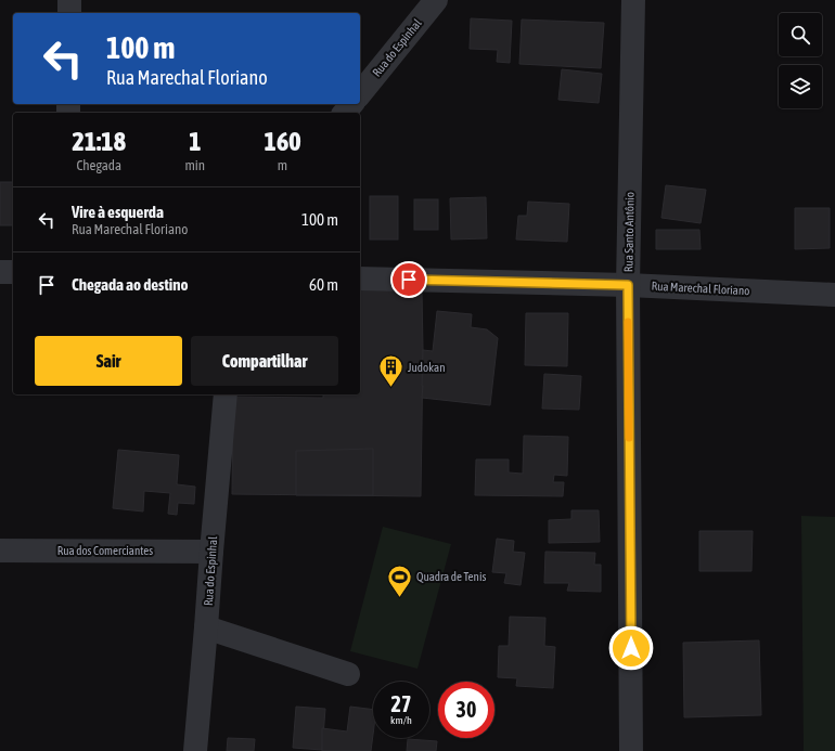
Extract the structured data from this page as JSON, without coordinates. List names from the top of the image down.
{
  "streets": {
    "street": [
      "Rua do Espinhal",
      "Rua Santo Antônio",
      "Rua Marechal Floriano",
      "Rua dos Comerciantes"
    ]
  },
  "crossings": [
    ["Rua do Espinhal", "Rua dos Comerciantes"],
    ["Rua Santo Antônio", "Rua Marechal Floriano"]
  ],
  "places": {
    "building": ["Judokan"],
    "sports": ["Quadra de Tenis"]
  },
  "page": {
    "turn": ["100 m", "Rua Marechal Floriano"],
    "eta": [
      "21:18",
      "Chegada",
      "1",
      "min",
      "160",
      "m"
    ],
    "list": [
      {
        "name": "Vire à esquerda",
        "note": "Rua Marechal Floriano",
        "value": "100 m"
      },
      {
        "name": "Chegada ao destino",
        "value": "60 m"
      }
    ],
    "buttons": ["Sair", "Compartilhar"],
    "speed": "27 km/h",
    "limit": "30"
  }
}
